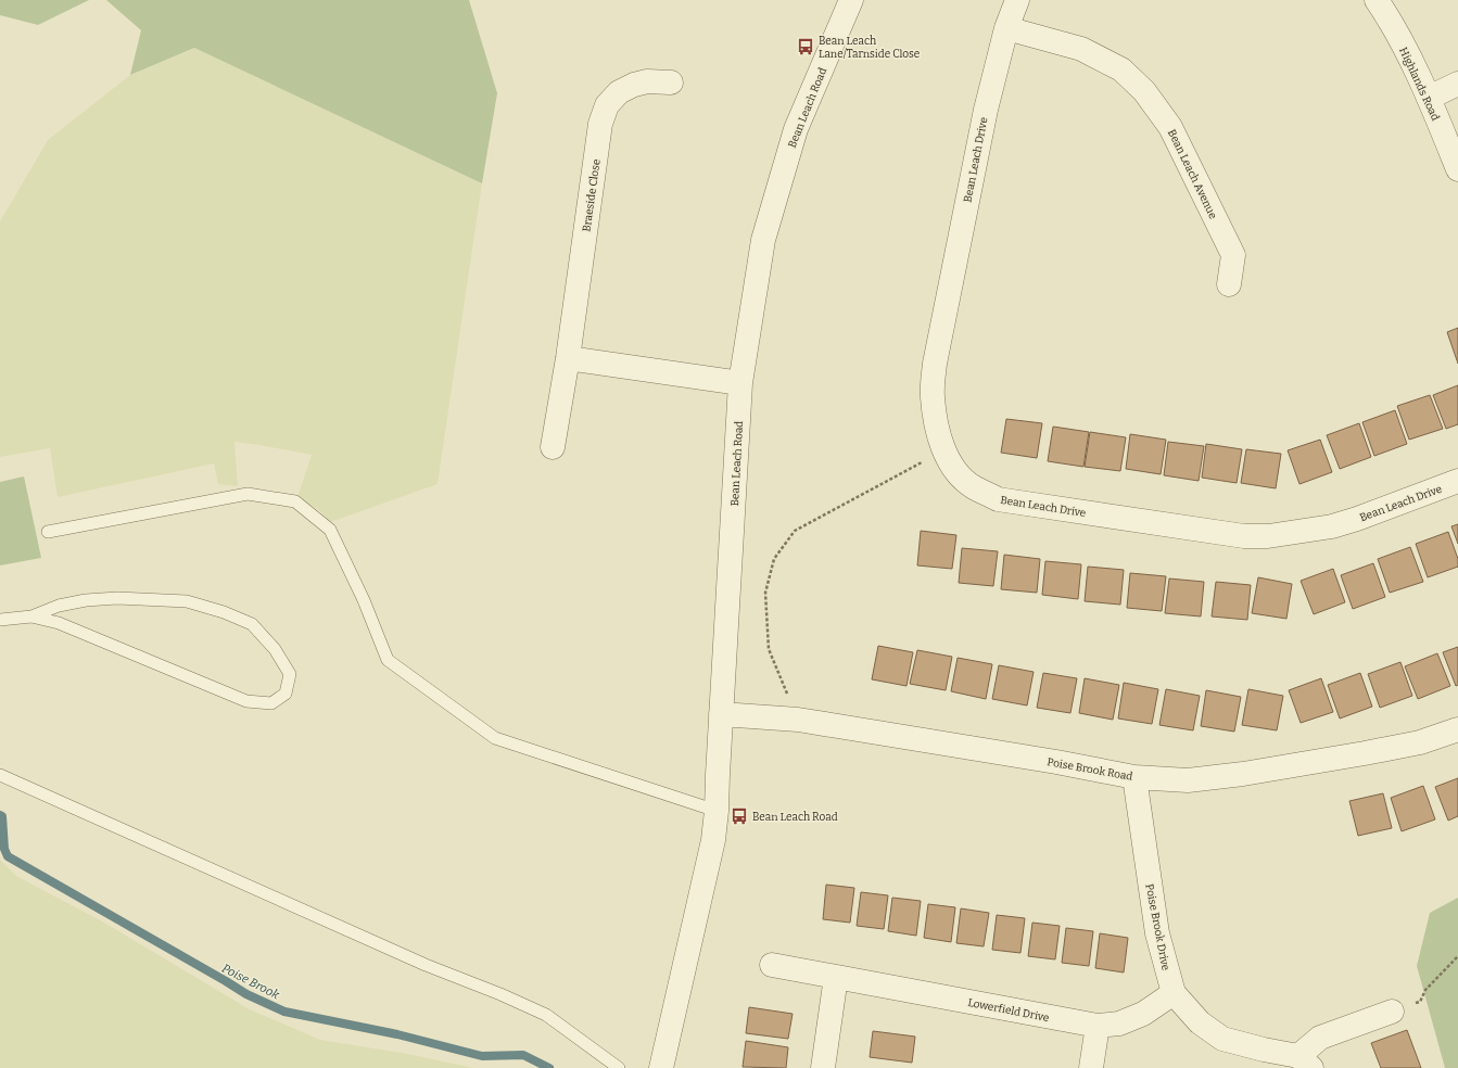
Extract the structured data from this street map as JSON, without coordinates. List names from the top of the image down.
{
  "streets": {
    "street": [
      "Highlands Road",
      "Bean Leach Road",
      "Bean Leach Drive",
      "Bean Leach Avenue",
      "Braeside Close",
      "Poise Brook Road",
      "Poise Brook Drive",
      "Lowerfield Drive"
    ]
  },
  "crossings": [
    ["Bean Leach Road", "Poise Brook Road"],
    ["Bean Leach Drive", "Bean Leach Avenue"],
    ["Poise Brook Road", "Poise Brook Drive"],
    ["Poise Brook Drive", "Lowerfield Drive"]
  ],
  "water": ["Poise Brook"],
  "places": {
    "bus stop": ["Bean Leach Lane/Tarnside Close", "Bean Leach Road"]
  }
}
